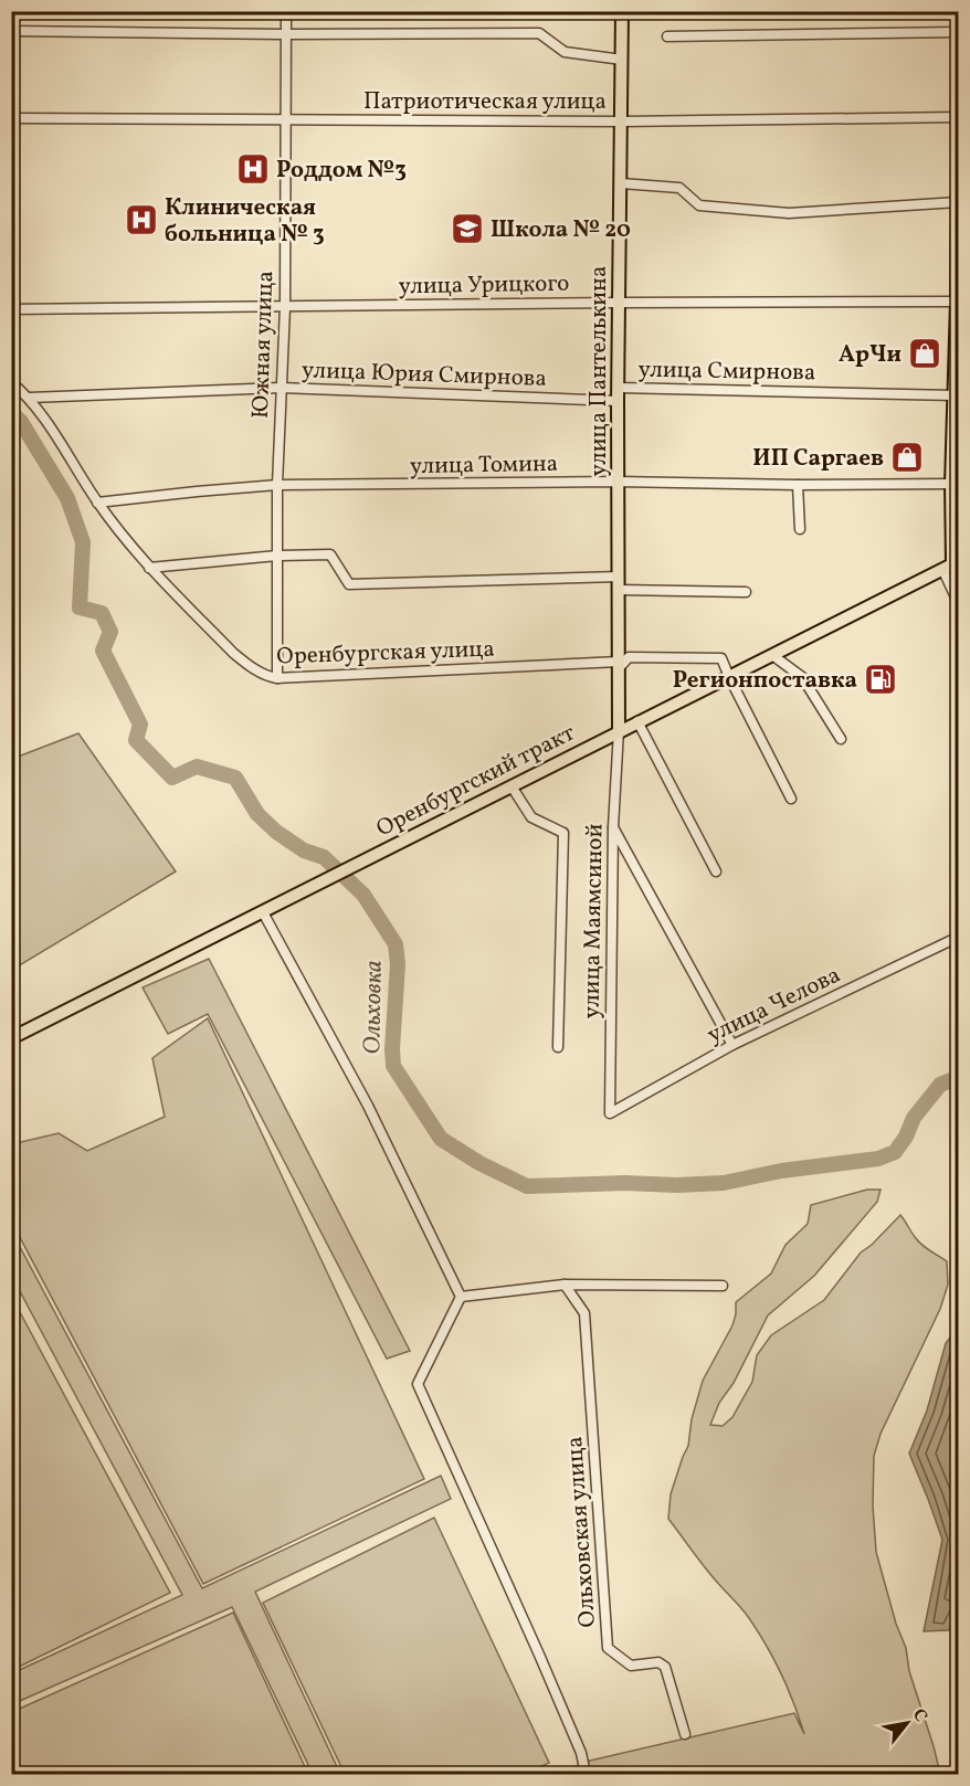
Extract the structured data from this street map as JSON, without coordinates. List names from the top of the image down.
{
  "streets": {
    "main road": ["улица Пантелькина", "Оренбургский тракт"],
    "street": [
      "Патриотическая улица",
      "улица Урицкого",
      "Южная улица",
      "улица Смирнова",
      "улица Юрия Смирнова",
      "улица Томина",
      "Оренбургская улица",
      "улица Маямсиной",
      "улица Челова",
      "Ольховская улица"
    ]
  },
  "crossings": [
    ["Патриотическая улица", "Южная улица"],
    ["Патриотическая улица", "улица Пантелькина"],
    ["улица Урицкого", "Южная улица"],
    ["улица Урицкого", "улица Пантелькина"],
    ["Южная улица", "улица Юрия Смирнова"],
    ["Южная улица", "улица Томина"],
    ["Южная улица", "Оренбургская улица"],
    ["улица Смирнова", "улица Пантелькина"],
    ["улица Пантелькина", "улица Юрия Смирнова"],
    ["улица Пантелькина", "улица Томина"],
    ["улица Пантелькина", "Оренбургская улица"],
    ["улица Пантелькина", "Оренбургский тракт"],
    ["улица Пантелькина", "улица Маямсиной"],
    ["улица Юрия Смирнова", "Оренбургская улица"],
    ["улица Томина", "Оренбургская улица"],
    ["Оренбургская улица", "Оренбургский тракт"],
    ["Оренбургский тракт", "улица Маямсиной"],
    ["улица Маямсиной", "улица Челова"]
  ],
  "water": ["Ольховка"],
  "places": {
    "hospital": ["Роддом №3", "Клиническая больница № 3"],
    "school or university": ["Школа № 20"],
    "shop": ["АрЧи", "ИП Саргаев"],
    "fuel station": ["Регионпоставка"]
  },
  "north": "top right"
}
